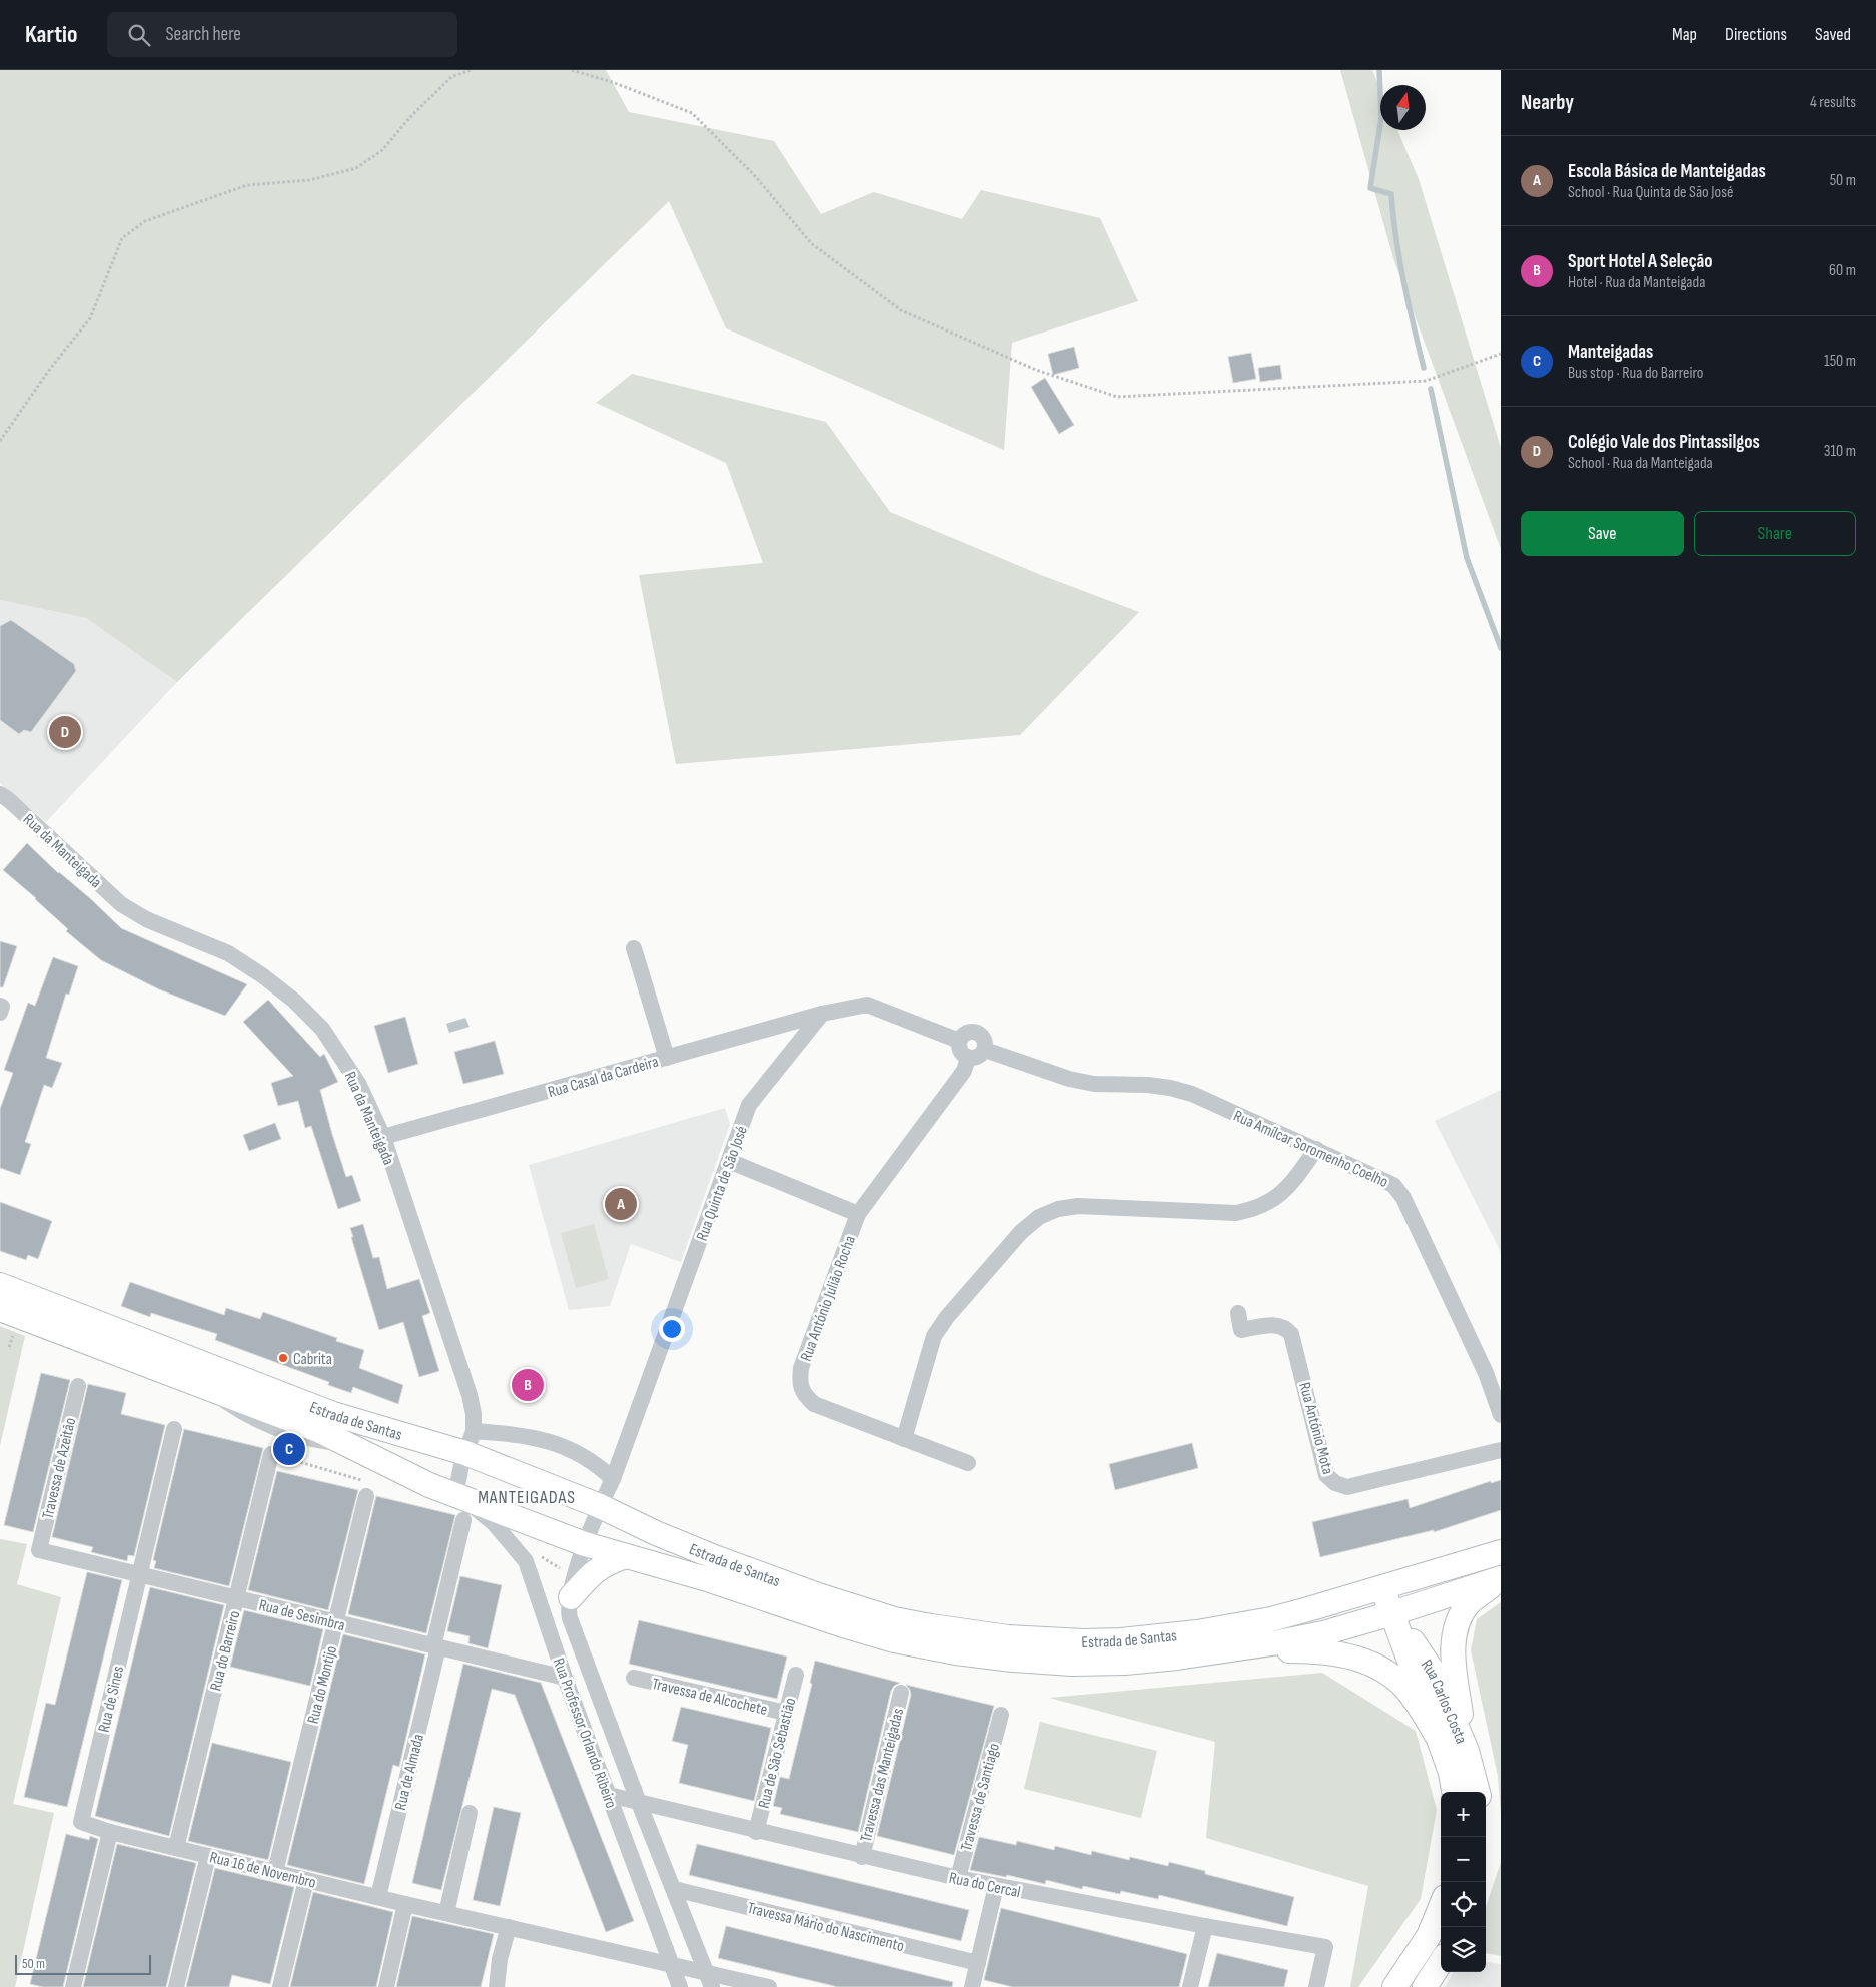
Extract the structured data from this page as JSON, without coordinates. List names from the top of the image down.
{
  "streets": {
    "main road": ["Estrada de Santas", "Rua Carlos Costa"],
    "street": [
      "Rua da Manteigada",
      "Rua Casal da Cardeira",
      "Rua Amílcar Soromenho Coelho",
      "Rua Quinta de São José",
      "Rua António Julião Rocha",
      "Rua António Mota",
      "Travessa de Azeitão",
      "Rua de Sesimbra",
      "Rua do Barreiro",
      "Rua do Montijo",
      "Travessa de Alcochete",
      "Rua de Sines",
      "Rua Professor Orlando Ribeiro",
      "Rua de São Sebastião",
      "Rua de Almada",
      "Travessa das Manteigadas",
      "Travessa de Santiago",
      "Rua 16 de Novembro",
      "Rua do Cercal",
      "Travessa Mário do Nascimento"
    ]
  },
  "crossings": [
    ["Rua da Manteigada", "Rua Casal da Cardeira"],
    ["Rua da Manteigada", "Estrada de Santas"],
    ["Rua da Manteigada", "Rua Professor Orlando Ribeiro"],
    ["Rua da Manteigada", "Rua de Almada"],
    ["Rua Casal da Cardeira", "Rua Quinta de São José"],
    ["Rua Amílcar Soromenho Coelho", "Rua António Julião Rocha"],
    ["Rua Quinta de São José", "Estrada de Santas"],
    ["Rua Quinta de São José", "Rua Professor Orlando Ribeiro"],
    ["Estrada de Santas", "Rua Carlos Costa"],
    ["Estrada de Santas", "Rua Professor Orlando Ribeiro"],
    ["Estrada de Santas", "Rua de Almada"],
    ["Travessa de Azeitão", "Rua de Sesimbra"],
    ["Rua de Sesimbra", "Rua do Barreiro"],
    ["Rua de Sesimbra", "Rua do Montijo"],
    ["Rua de Sesimbra", "Rua de Sines"],
    ["Rua de Sesimbra", "Rua Professor Orlando Ribeiro"],
    ["Rua de Sesimbra", "Rua de Almada"],
    ["Rua do Barreiro", "Rua 16 de Novembro"],
    ["Rua do Montijo", "Rua 16 de Novembro"],
    ["Travessa de Alcochete", "Rua de São Sebastião"],
    ["Rua de Sines", "Rua 16 de Novembro"],
    ["Rua Professor Orlando Ribeiro", "Rua de Almada"],
    ["Rua Professor Orlando Ribeiro", "Rua 16 de Novembro"],
    ["Rua Professor Orlando Ribeiro", "Rua do Cercal"],
    ["Rua Professor Orlando Ribeiro", "Travessa Mário do Nascimento"],
    ["Rua de São Sebastião", "Rua do Cercal"],
    ["Rua de Almada", "Rua 16 de Novembro"],
    ["Travessa das Manteigadas", "Rua do Cercal"],
    ["Travessa de Santiago", "Rua do Cercal"]
  ],
  "districts": ["MANTEIGADAS"],
  "places": ["Cabrita"],
  "scale_bar": "50 m",
  "north": "top",
  "page": {
    "header": "Kartio",
    "search": "Search here",
    "nav": ["Map", "Directions", "Saved"],
    "heading": ["Nearby", "4 results"],
    "list": [
      {
        "mark": "A",
        "name": "Escola Básica de Manteigadas",
        "note": "School · Rua Quinta de São José",
        "value": "50 m"
      },
      {
        "mark": "B",
        "name": "Sport Hotel A Seleção",
        "note": "Hotel · Rua da Manteigada",
        "value": "60 m"
      },
      {
        "mark": "C",
        "name": "Manteigadas",
        "note": "Bus stop · Rua do Barreiro",
        "value": "150 m"
      },
      {
        "mark": "D",
        "name": "Colégio Vale dos Pintassilgos",
        "note": "School · Rua da Manteigada",
        "value": "310 m"
      }
    ],
    "buttons": ["Save", "Share"],
    "pins": [
      "D",
      "A",
      "B",
      "C"
    ],
    "map_buttons": ["+", "−"],
    "scale": "50 m"
  }
}
